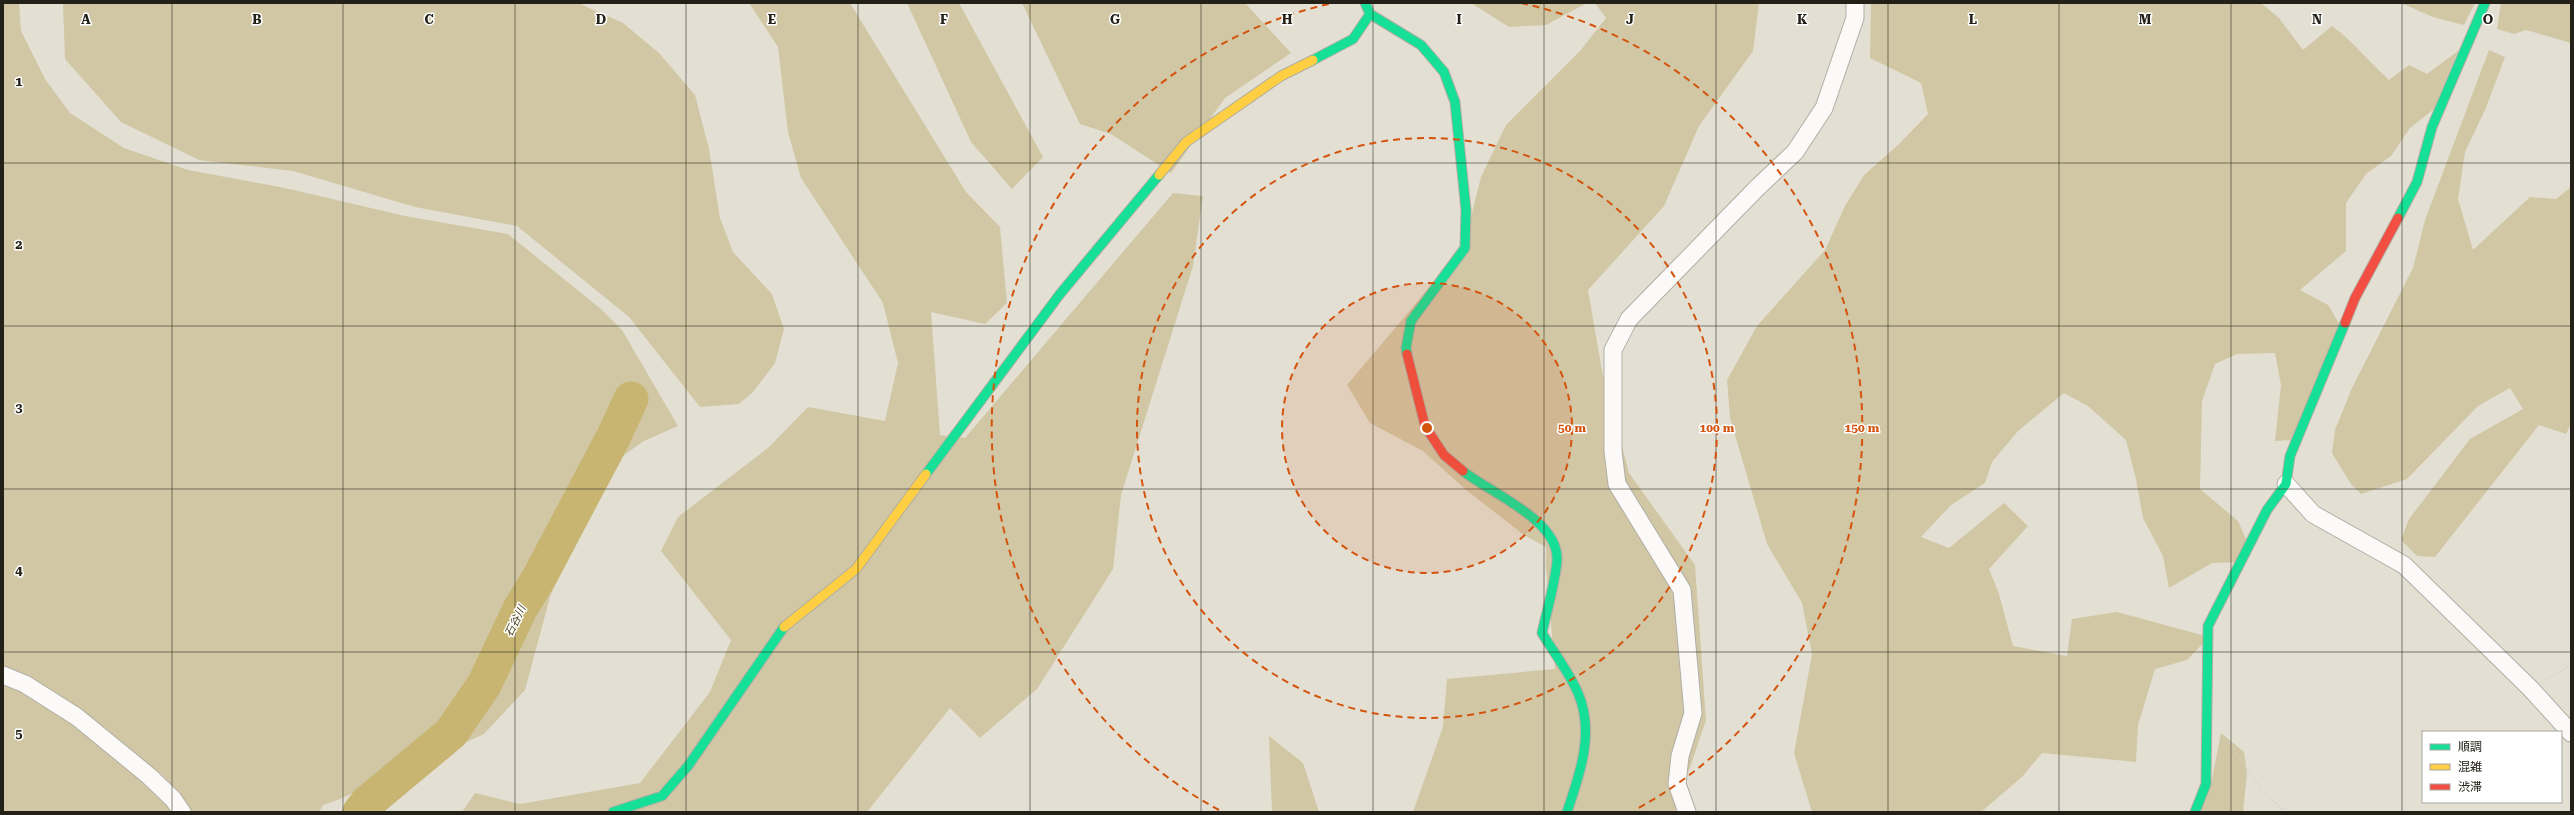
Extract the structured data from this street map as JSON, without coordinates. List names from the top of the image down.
{
  "water": ["石谷川"],
  "legend": ["順調", "混雑", "渋滞"],
  "grid": {
    "columns": [
      "A",
      "B",
      "C",
      "D",
      "E",
      "F",
      "G",
      "H",
      "I",
      "J",
      "K",
      "L",
      "M",
      "N",
      "O"
    ],
    "rows": [
      "1",
      "2",
      "3",
      "4",
      "5"
    ]
  },
  "rings": ["50 m", "100 m", "150 m"]
}
